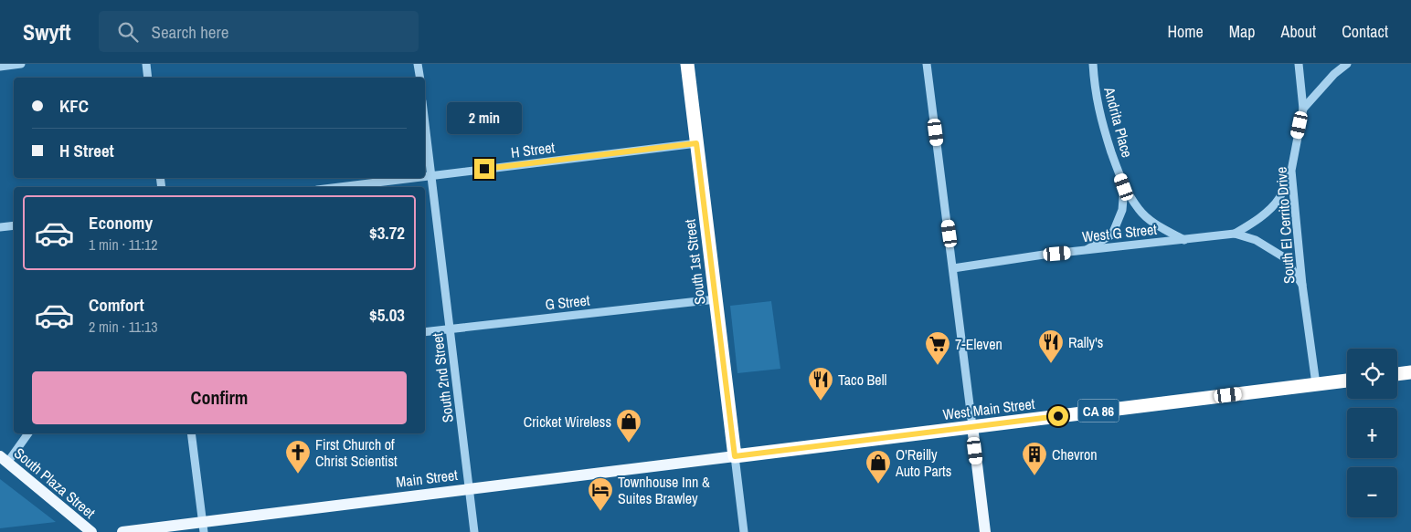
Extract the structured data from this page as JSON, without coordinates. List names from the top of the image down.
{
  "streets": {
    "highway": ["South 1st Street", "West Main Street", "CA 86"],
    "main road": ["Main Street", "South Plaza Street"],
    "street": [
      "Andrita Place",
      "H Street",
      "South El Cerrito Drive",
      "West G Street",
      "G Street",
      "South 2nd Street"
    ]
  },
  "crossings": [
    ["Andrita Place", "West G Street"],
    ["H Street", "South 1st Street"],
    ["H Street", "South 2nd Street"],
    ["South El Cerrito Drive", "West G Street"],
    ["South El Cerrito Drive", "West Main Street"],
    ["South 1st Street", "G Street"],
    ["South 1st Street", "West Main Street"],
    ["South 1st Street", "Main Street"],
    ["G Street", "South 2nd Street"],
    ["South 2nd Street", "Main Street"],
    ["West Main Street", "Main Street"]
  ],
  "places": {
    "restaurant": ["Rally's", "Taco Bell"],
    "supermarket": ["7-Eleven"],
    "shop": ["Cricket Wireless", "O'Reilly Auto Parts"],
    "church": ["First Church of Christ Scientist"],
    "building": ["Chevron"],
    "hotel": ["Townhouse Inn & Suites Brawley"]
  },
  "page": {
    "header": "Swyft",
    "search": "Search here",
    "nav": [
      "Home",
      "Map",
      "About",
      "Contact"
    ],
    "banner": ["KFC", "H Street"],
    "bubble": "2 min",
    "list": [
      {
        "name": "Economy",
        "note": "1 min · 11:12",
        "value": "$3.72"
      },
      {
        "name": "Comfort",
        "note": "2 min · 11:13",
        "value": "$5.03"
      }
    ],
    "map_buttons": ["+", "−"],
    "buttons": "Confirm"
  }
}
